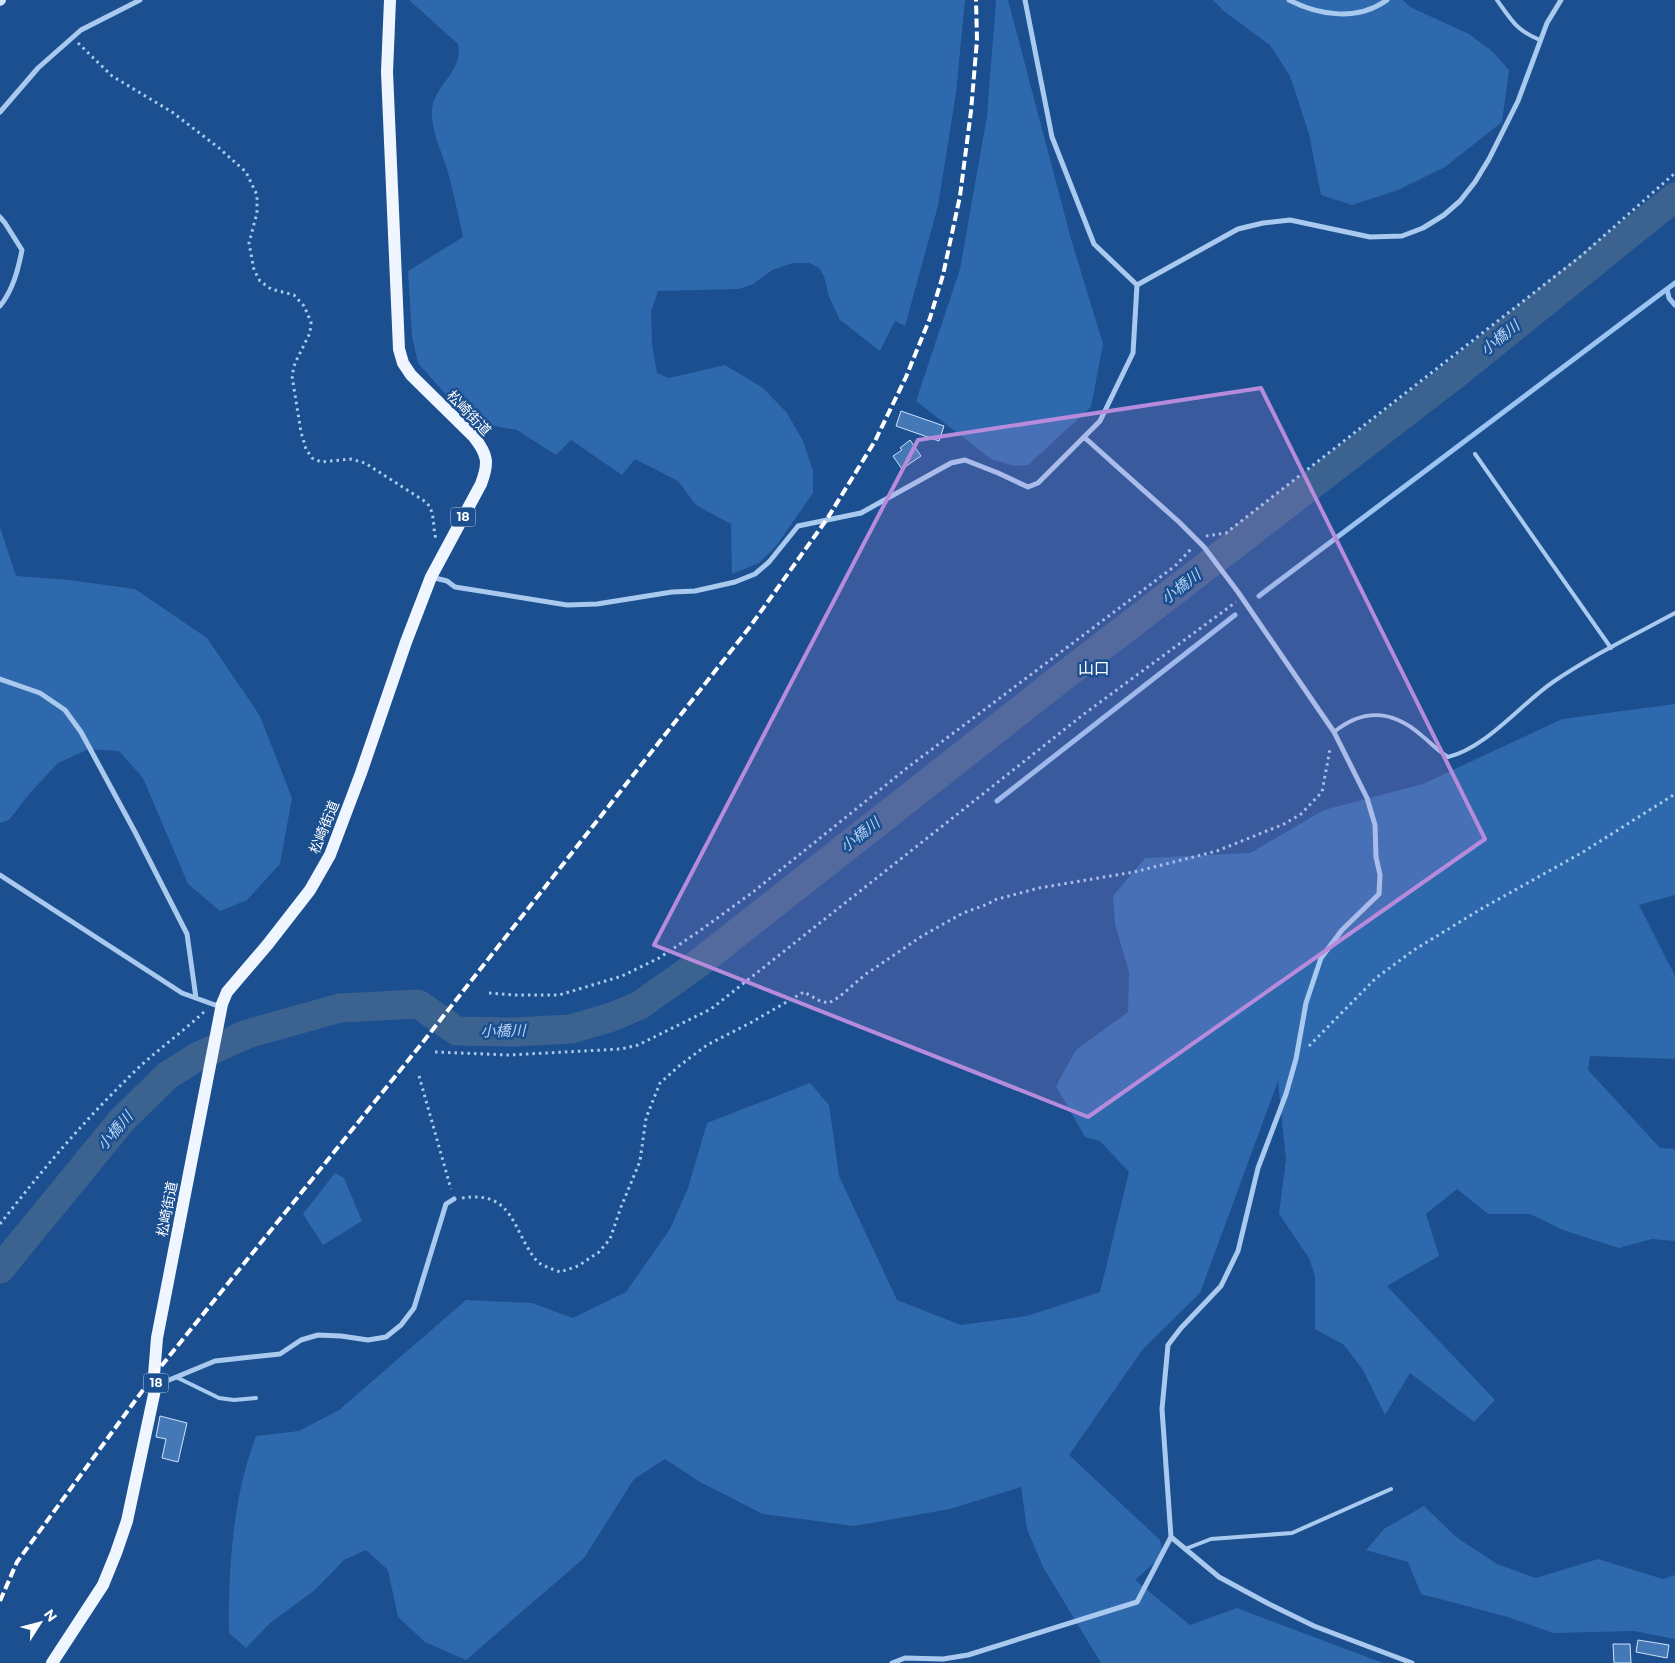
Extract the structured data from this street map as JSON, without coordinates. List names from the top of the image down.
{
  "streets": {
    "main road": ["松崎街道", "18"]
  },
  "districts": ["山口"],
  "water": ["小橋川"],
  "north": "top right"
}
